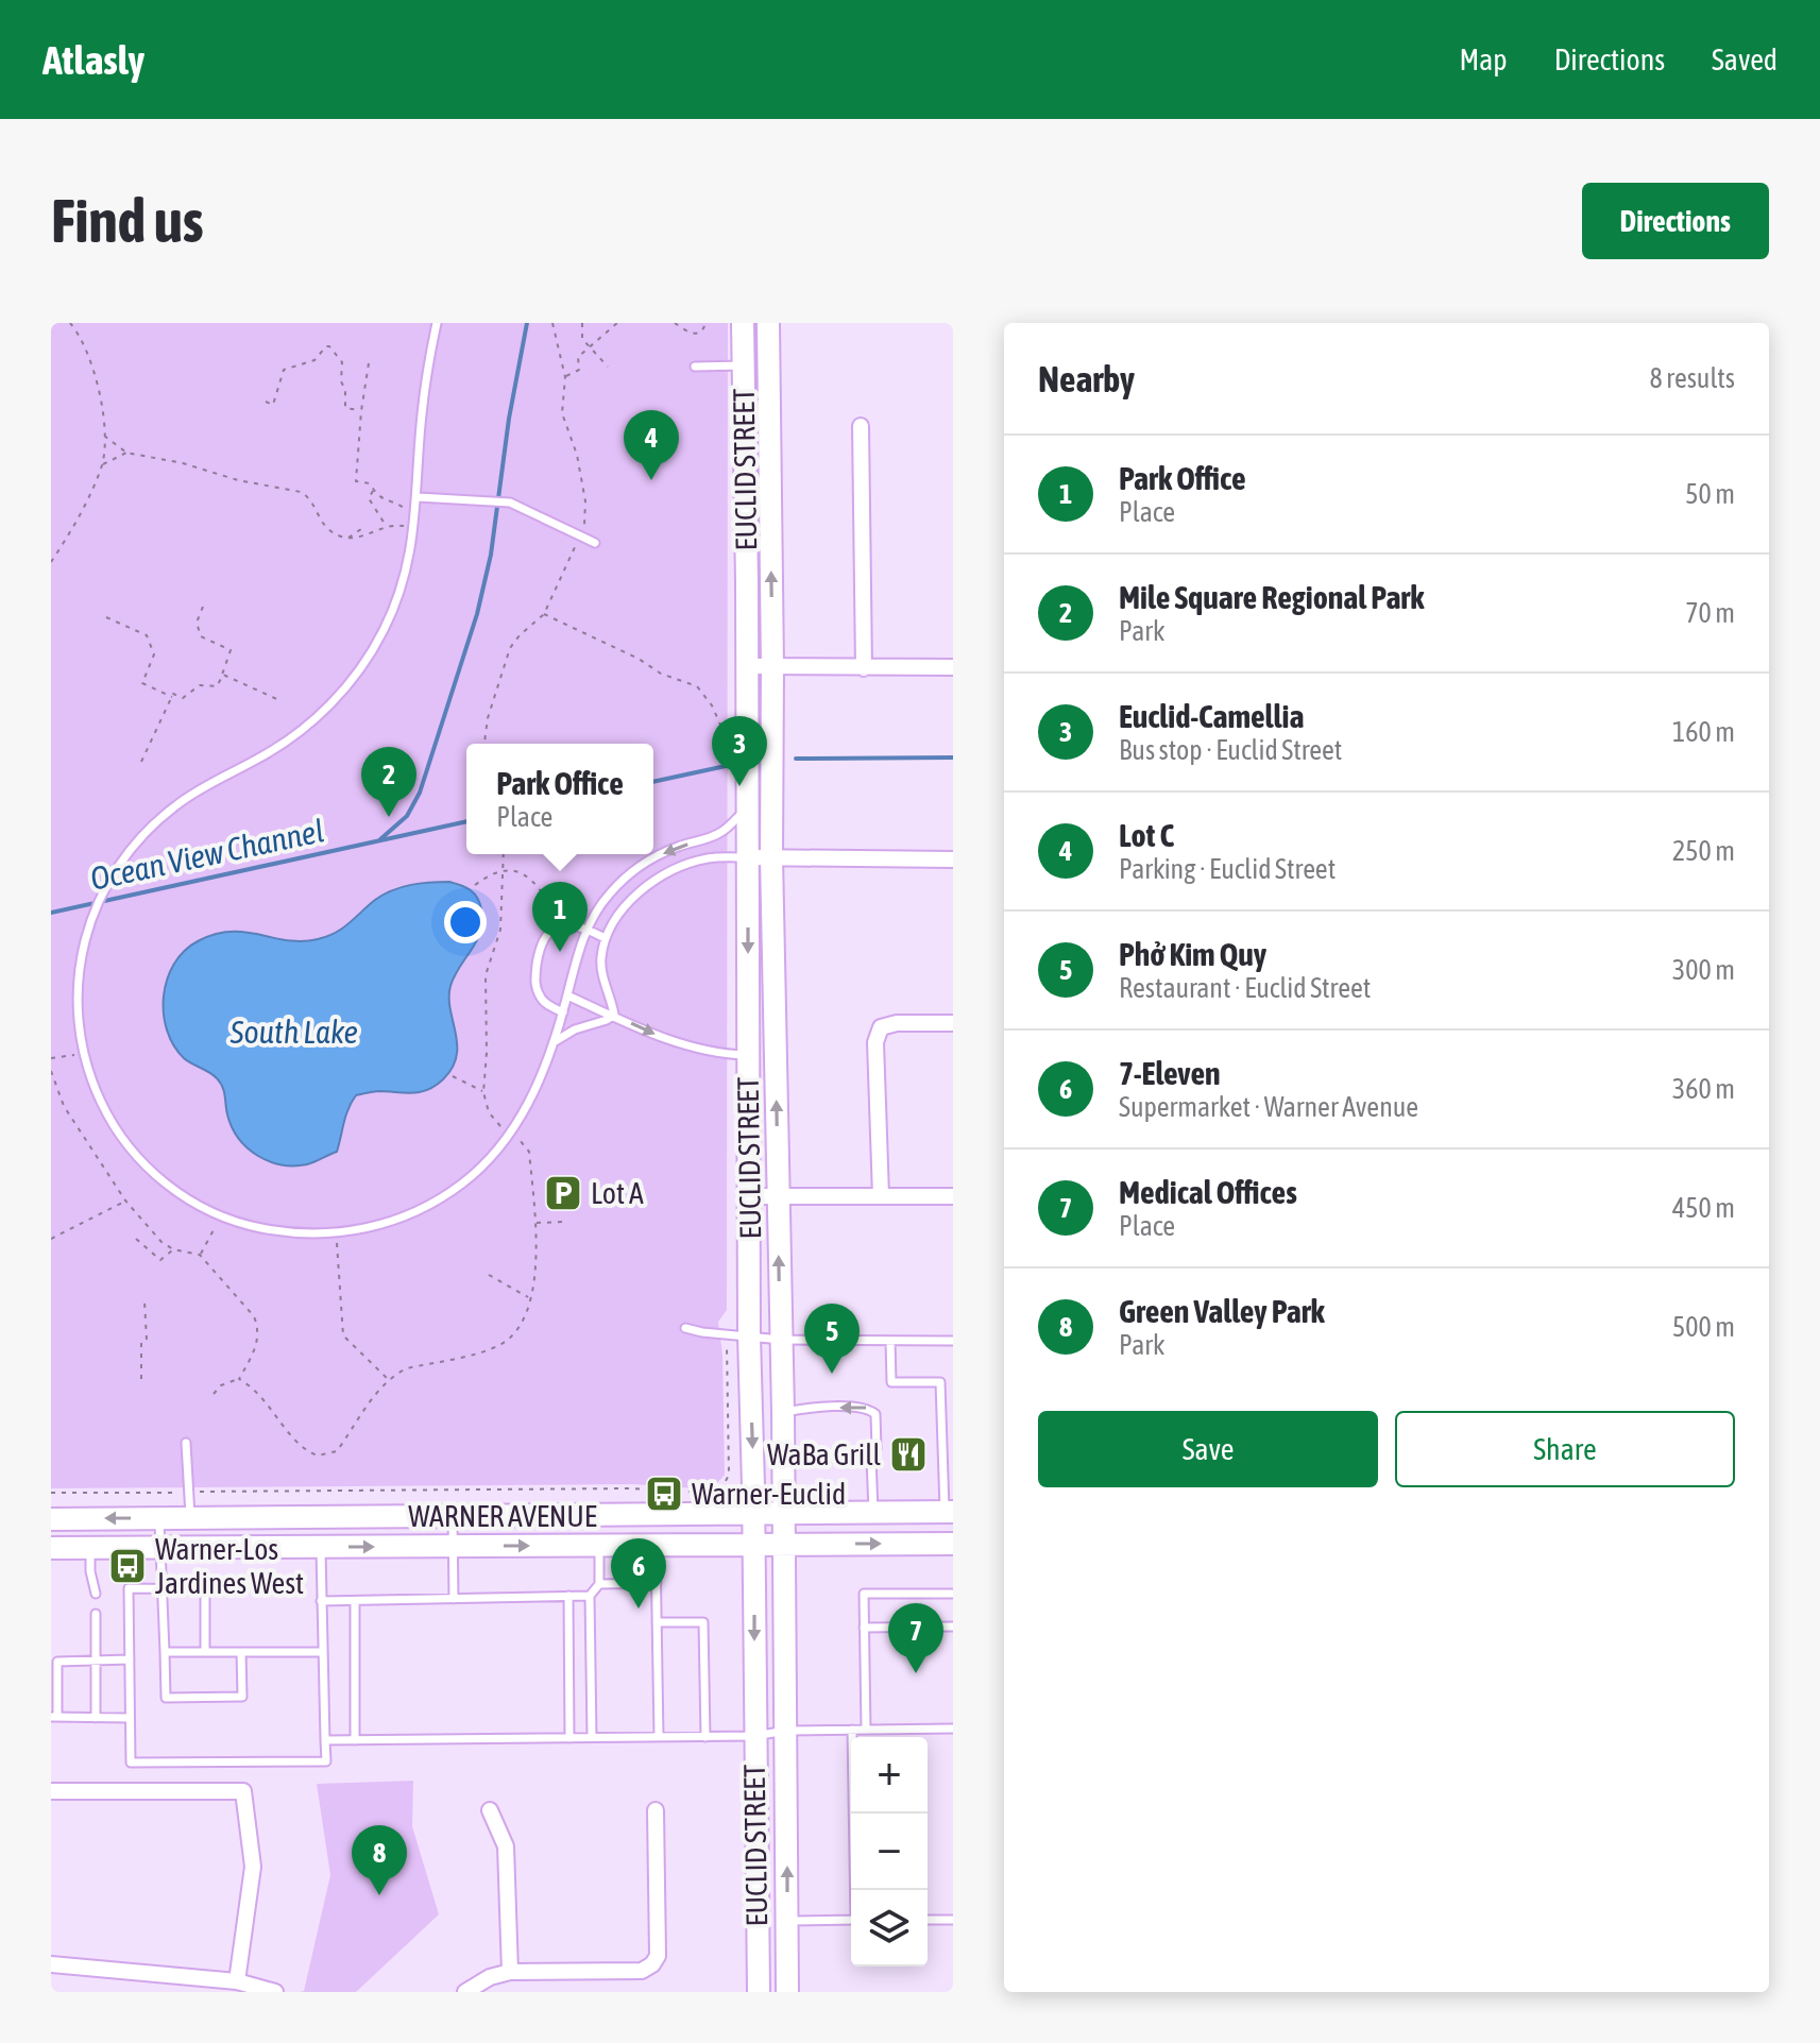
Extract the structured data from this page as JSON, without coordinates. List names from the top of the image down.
{
  "streets": {
    "main road": ["EUCLID STREET", "WARNER AVENUE"]
  },
  "crossings": [
    ["EUCLID STREET", "WARNER AVENUE"]
  ],
  "water": ["Ocean View Channel", "South Lake"],
  "places": {
    "parking": ["Lot A"],
    "restaurant": ["WaBa Grill"],
    "bus stop": ["Warner-Euclid", "Warner-Los Jardines West"]
  },
  "page": {
    "header": "Atlasly",
    "nav": ["Map", "Directions", "Saved"],
    "buttons": [
      "Directions",
      ["Save", "Share"]
    ],
    "title": "Find us",
    "heading": ["Nearby", "8 results"],
    "pins": [
      "4",
      "3",
      "2",
      "1",
      "5",
      "6",
      "7",
      "8"
    ],
    "list": [
      {
        "mark": "1",
        "name": "Park Office",
        "note": "Place",
        "value": "50 m"
      },
      {
        "mark": "2",
        "name": "Mile Square Regional Park",
        "note": "Park",
        "value": "70 m"
      },
      {
        "mark": "3",
        "name": "Euclid-Camellia",
        "note": "Bus stop · Euclid Street",
        "value": "160 m"
      },
      {
        "mark": "4",
        "name": "Lot C",
        "note": "Parking · Euclid Street",
        "value": "250 m"
      },
      {
        "mark": "5",
        "name": "Phở Kim Quy",
        "note": "Restaurant · Euclid Street",
        "value": "300 m"
      },
      {
        "mark": "6",
        "name": "7-Eleven",
        "note": "Supermarket · Warner Avenue",
        "value": "360 m"
      },
      {
        "mark": "7",
        "name": "Medical Offices",
        "note": "Place",
        "value": "450 m"
      },
      {
        "mark": "8",
        "name": "Green Valley Park",
        "note": "Park",
        "value": "500 m"
      }
    ],
    "popup": ["Park Office", "Place"],
    "map_buttons": ["+", "−"]
  }
}
